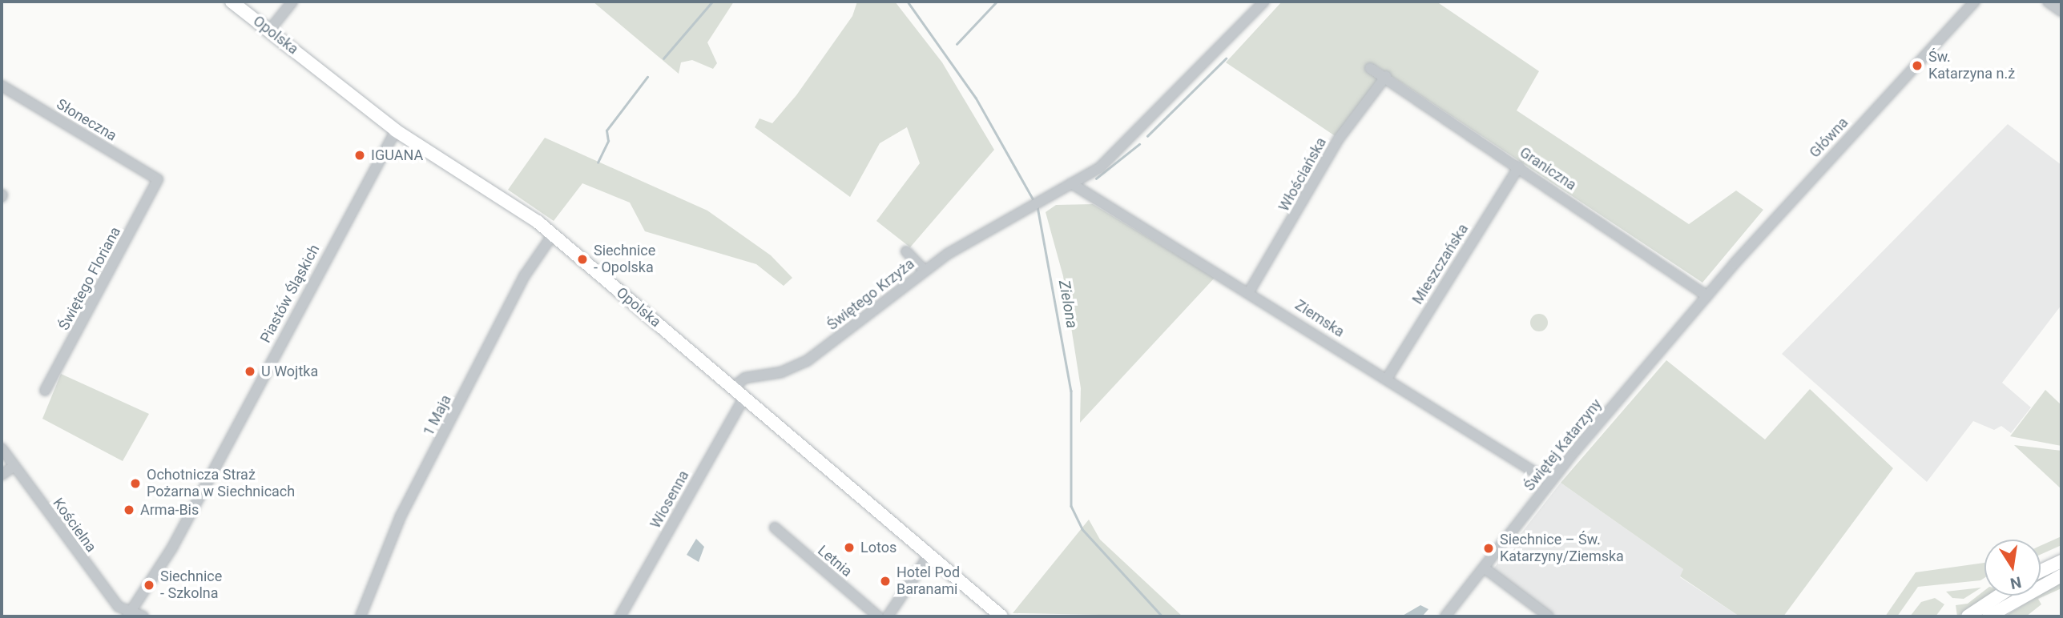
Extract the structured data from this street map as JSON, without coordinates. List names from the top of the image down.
{
  "streets": {
    "main road": ["Opolska"],
    "street": [
      "Słoneczna",
      "Główna",
      "Graniczna",
      "Włościańska",
      "Mieszczańska",
      "Świętego Floriana",
      "Piastów Śląskich",
      "Świętego Krzyża",
      "Ziemska",
      "1 Maja",
      "Świętej Katarzyny",
      "Wiosenna",
      "Kościelna",
      "Letnia"
    ]
  },
  "crossings": [
    ["Opolska", "Piastów Śląskich"],
    ["Opolska", "Świętego Krzyża"],
    ["Opolska", "1 Maja"],
    ["Opolska", "Wiosenna"],
    ["Słoneczna", "Świętego Floriana"],
    ["Główna", "Graniczna"],
    ["Główna", "Świętej Katarzyny"],
    ["Graniczna", "Włościańska"],
    ["Graniczna", "Mieszczańska"],
    ["Graniczna", "Świętej Katarzyny"],
    ["Włościańska", "Ziemska"],
    ["Mieszczańska", "Ziemska"],
    ["Piastów Śląskich", "Kościelna"],
    ["Świętego Krzyża", "Ziemska"],
    ["Ziemska", "Świętej Katarzyny"]
  ],
  "water": ["Zielona"],
  "places": [
    "Św. Katarzyna n.ż",
    "IGUANA",
    "Siechnice - Opolska",
    "U Wojtka",
    "Ochotnicza Straż Pożarna w Siechnicach",
    "Arma-Bis",
    "Lotos",
    "Siechnice – Św. Katarzyny/Ziemska",
    "Hotel Pod Baranami",
    "Siechnice - Szkolna"
  ],
  "north": "bottom"
}
